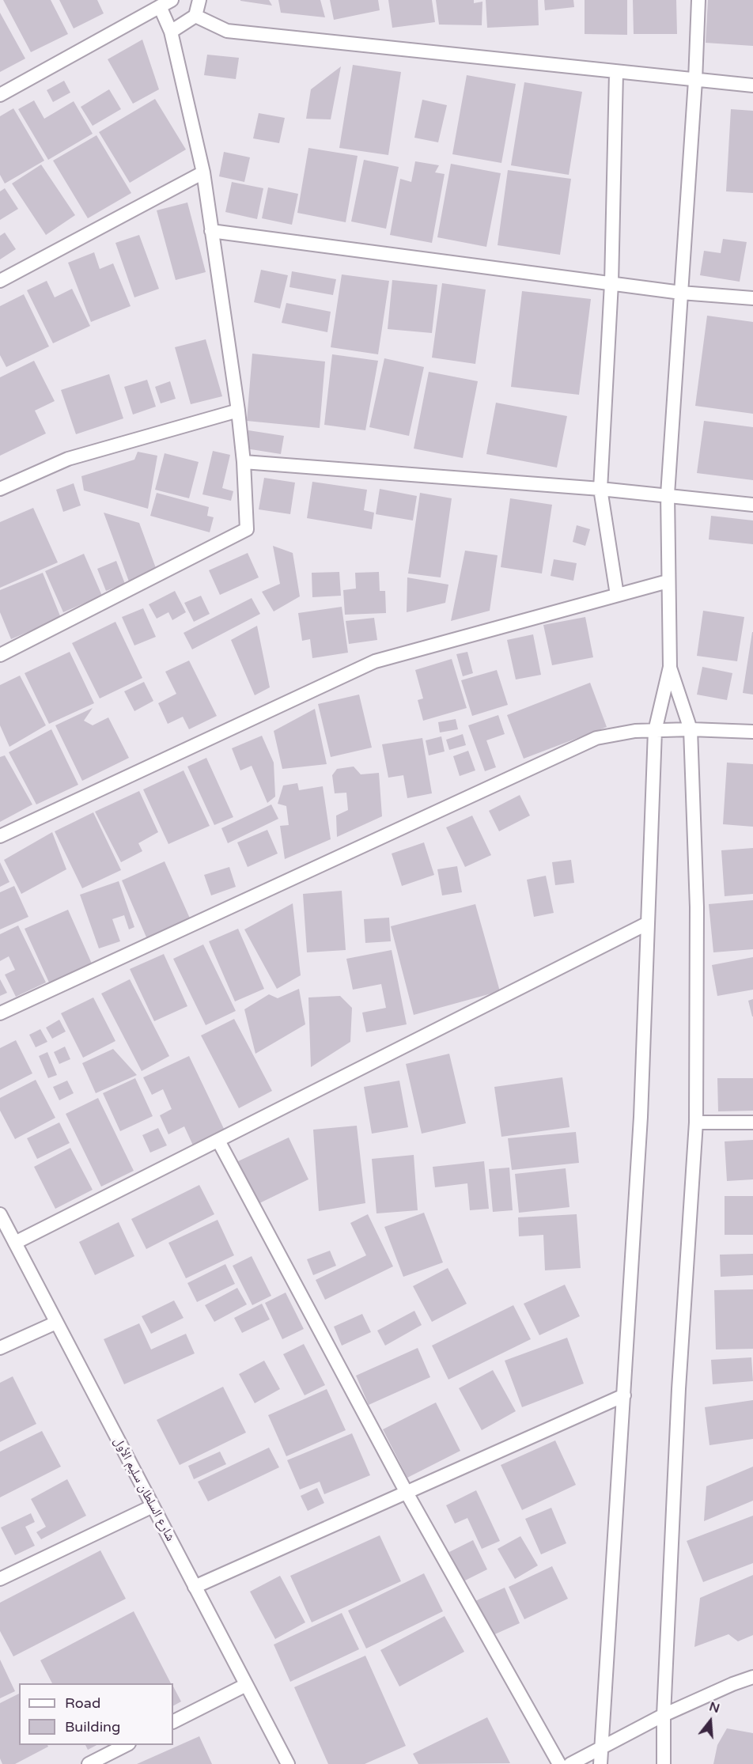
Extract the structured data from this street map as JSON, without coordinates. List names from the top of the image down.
{
  "streets": {
    "street": ["شارع السلطان سليم الأول"]
  },
  "legend": ["Road", "Building"],
  "north": "top"
}
